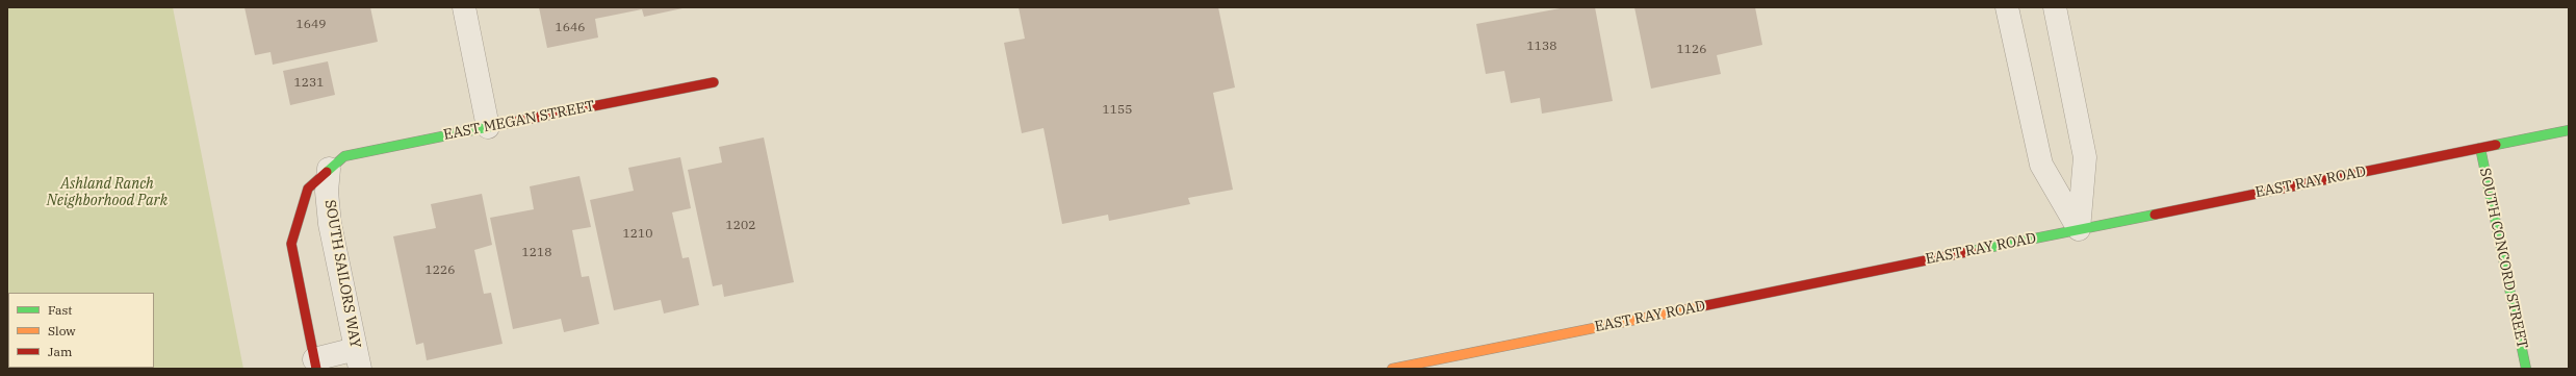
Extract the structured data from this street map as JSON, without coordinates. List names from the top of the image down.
{
  "streets": {
    "main road": [
      "EAST MEGAN STREET",
      "EAST RAY ROAD",
      "SOUTH CONCORD STREET",
      "SOUTH SAILORS WAY"
    ]
  },
  "crossings": [
    ["EAST MEGAN STREET", "SOUTH SAILORS WAY"],
    ["EAST RAY ROAD", "SOUTH CONCORD STREET"]
  ],
  "parks": ["Ashland Ranch Neighborhood Park"],
  "house_numbers": [
    "1649",
    "1646",
    "1138",
    "1126",
    "1231",
    "1155",
    "1202",
    "1210",
    "1218",
    "1226"
  ],
  "legend": ["Fast", "Slow", "Jam"]
}
